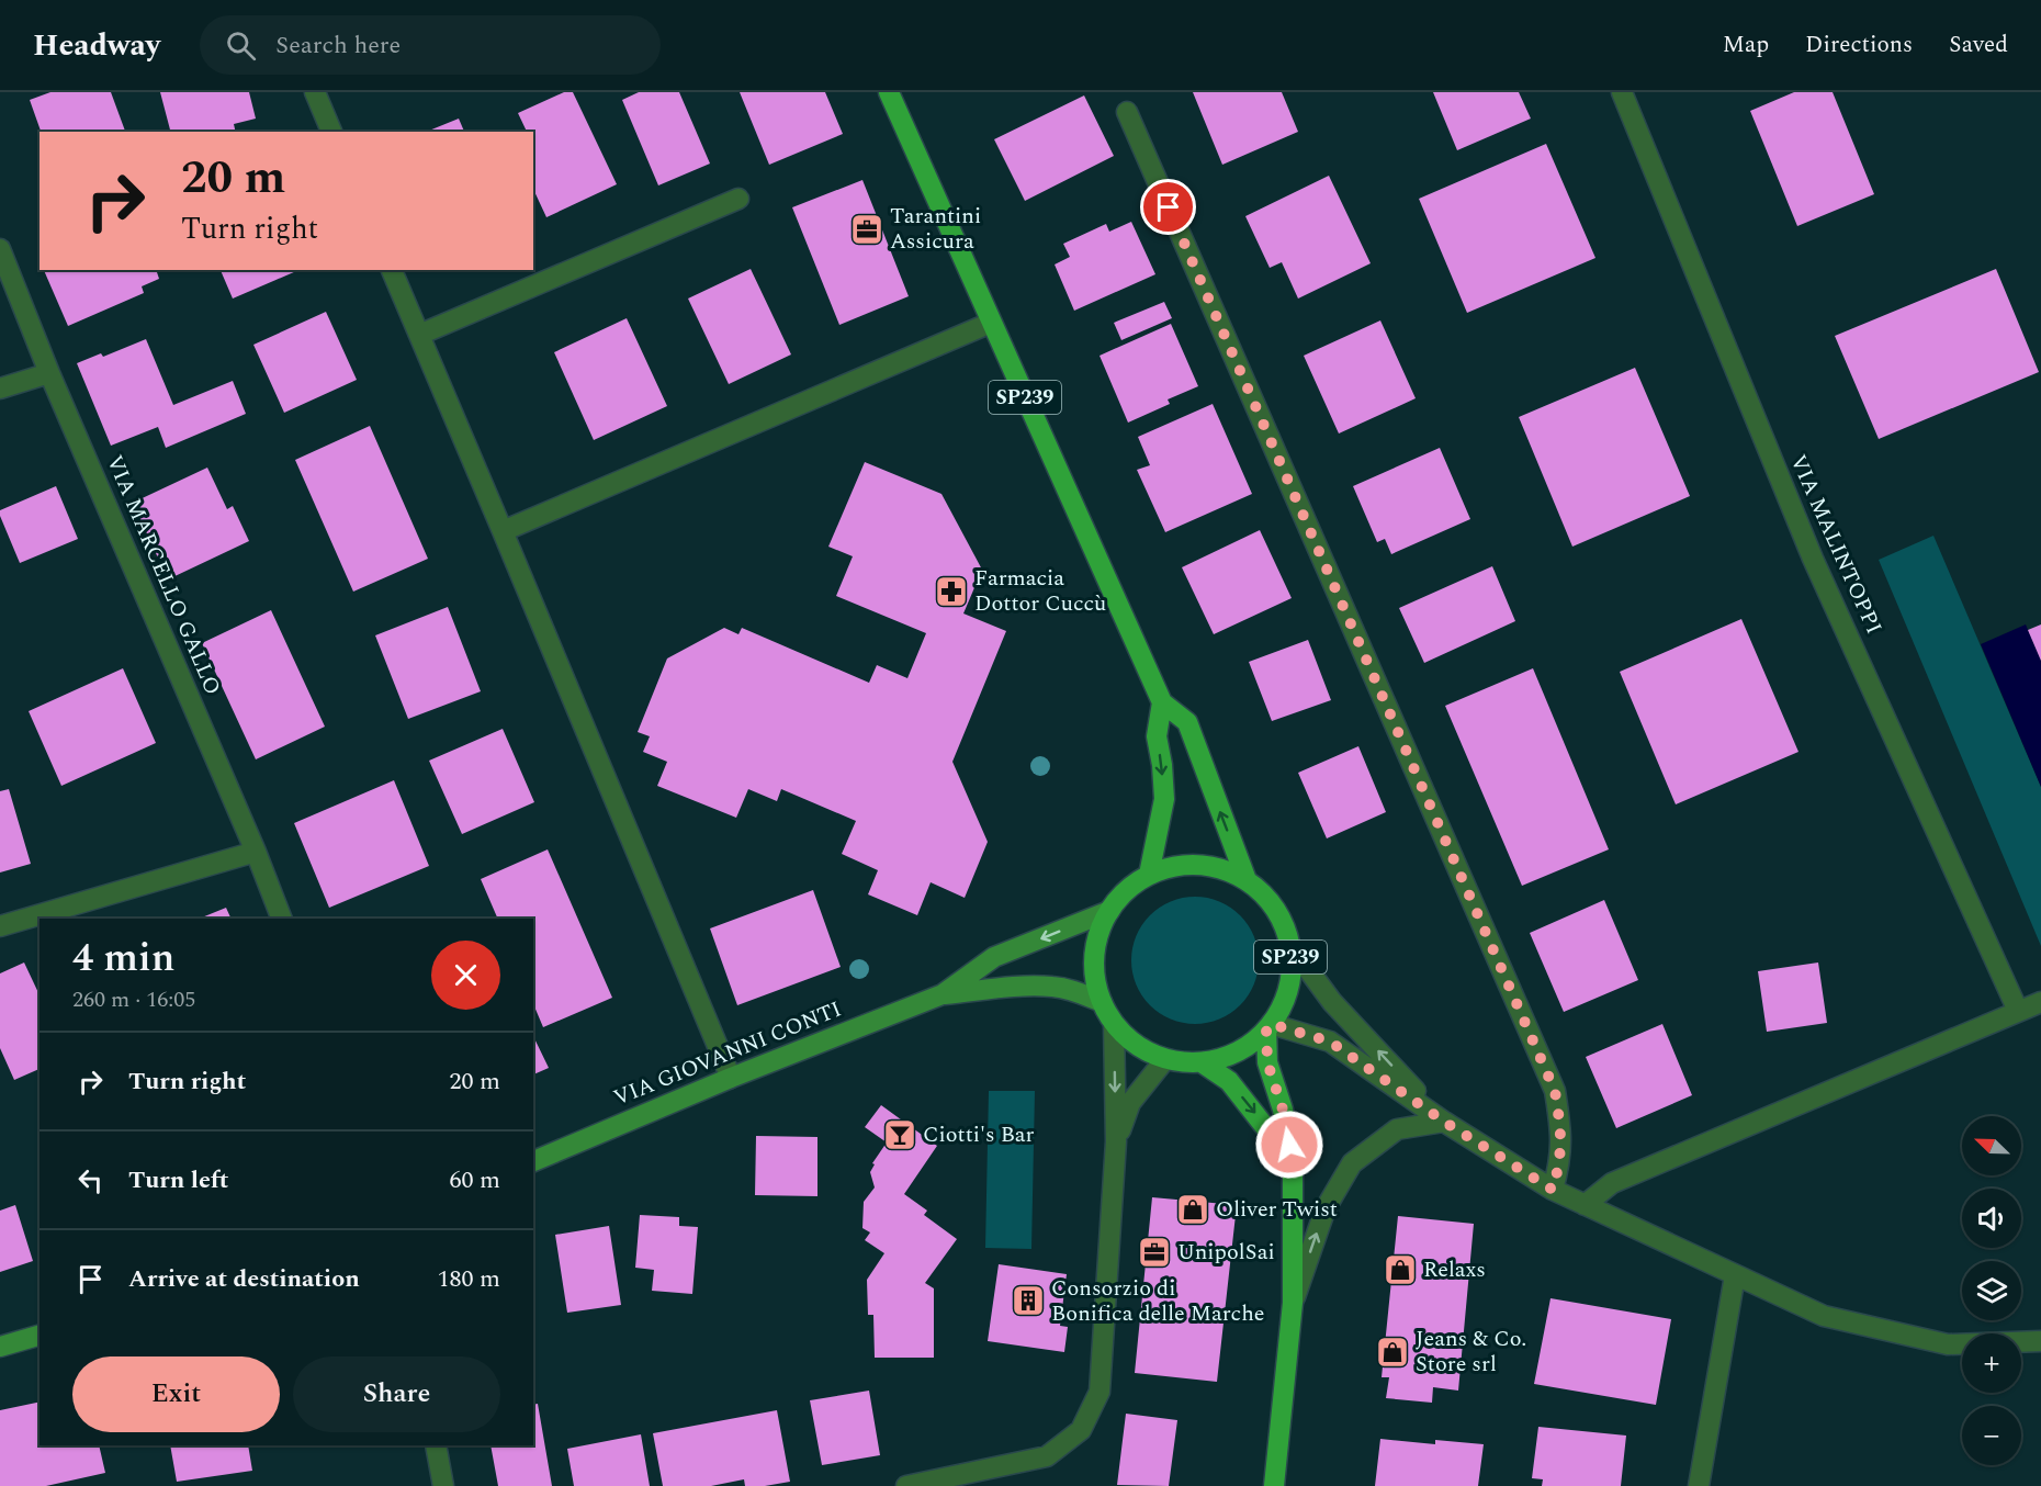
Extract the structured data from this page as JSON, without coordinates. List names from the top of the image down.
{
  "streets": {
    "main road": ["SP239", "VIA GIOVANNI CONTI"],
    "street": ["VIA MALINTOPPI", "VIA MARCELLO GALLO"]
  },
  "crossings": [
    ["SP239", "VIA GIOVANNI CONTI"]
  ],
  "places": {
    "office": ["Tarantini Assicura", "UnipolSai"],
    "pharmacy": ["Farmacia Dottor Cuccù"],
    "bar": ["Ciotti's Bar"],
    "shop": ["Oliver Twist", "Relaxs", "Jeans & Co. Store srl"],
    "building": ["Consorzio di Bonifica delle Marche"]
  },
  "north": "top left",
  "page": {
    "header": "Headway",
    "search": "Search here",
    "nav": ["Map", "Directions", "Saved"],
    "turn": ["20 m", "Turn right"],
    "heading": ["4 min", "260 m · 16:05"],
    "list": [
      {
        "name": "Turn right",
        "value": "20 m"
      },
      {
        "name": "Turn left",
        "value": "60 m"
      },
      {
        "name": "Arrive at destination",
        "value": "180 m"
      }
    ],
    "map_buttons": ["+", "−"],
    "buttons": ["Exit", "Share"]
  }
}
